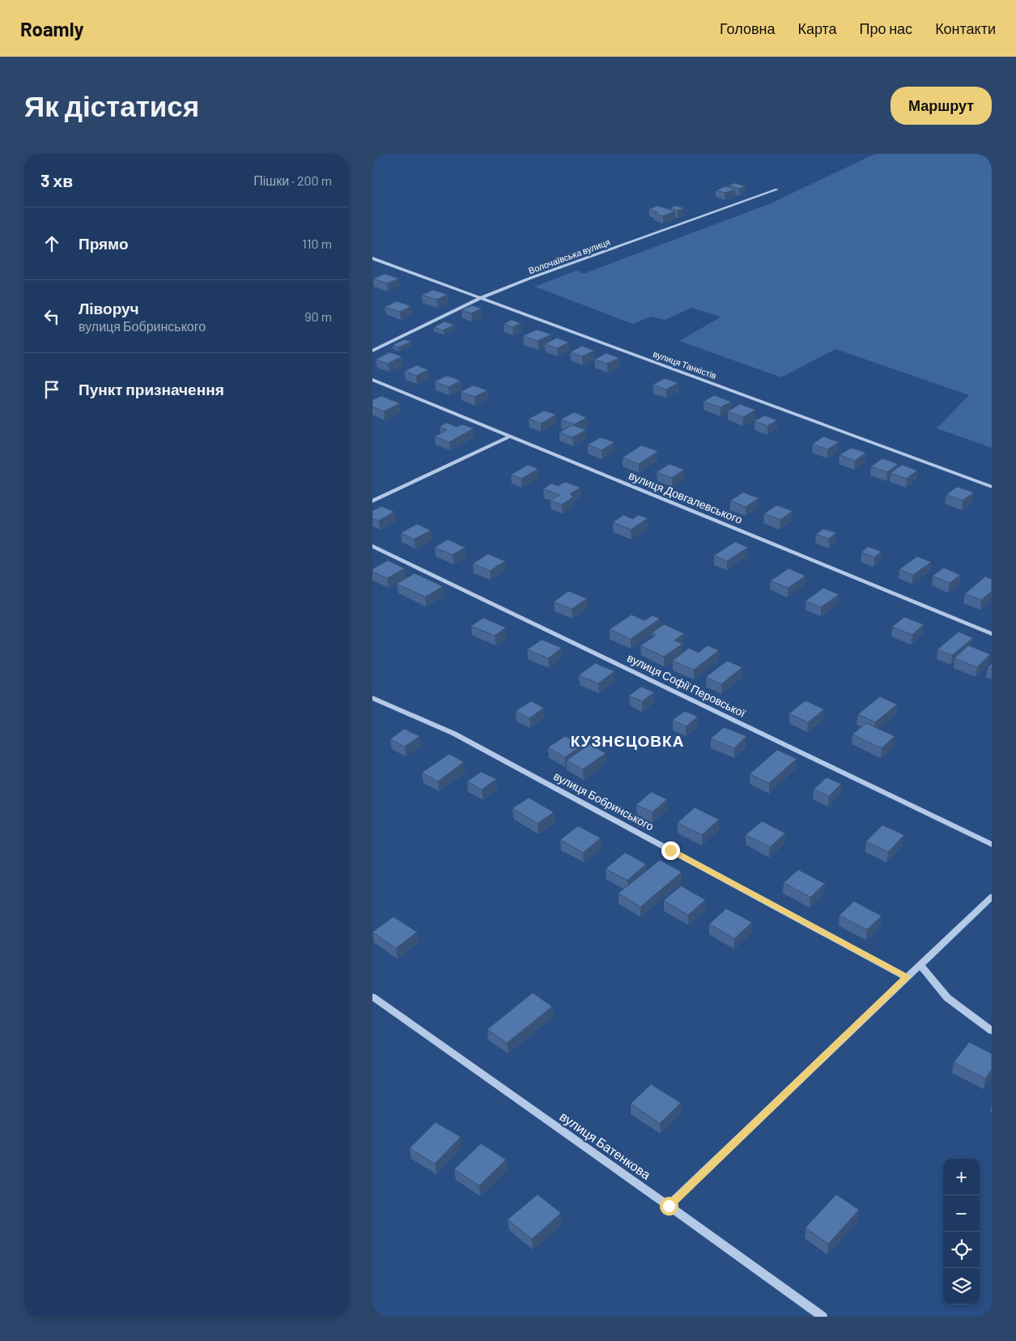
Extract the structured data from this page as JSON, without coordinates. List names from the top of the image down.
{
  "streets": {
    "street": [
      "Волочаївська вулиця",
      "вулиця Танкістів",
      "вулиця Довгалевського",
      "вулиця Софії Перовської",
      "вулиця Бобринського",
      "вулиця Батенкова"
    ]
  },
  "crossings": [
    ["Волочаївська вулиця", "вулиця Танкістів"]
  ],
  "districts": ["КУЗНЄЦОВКА"],
  "page": {
    "header": "Roamly",
    "nav": [
      "Головна",
      "Карта",
      "Про нас",
      "Контакти"
    ],
    "buttons": "Маршрут",
    "title": "Як дістатися",
    "heading": ["3 хв", "Пішки · 200 m"],
    "list": [
      ["Прямо", "110 m"],
      ["Ліворуч", "вулиця Бобринського", "90 m"],
      "Пункт призначення"
    ],
    "map_buttons": ["+", "−"]
  }
}
